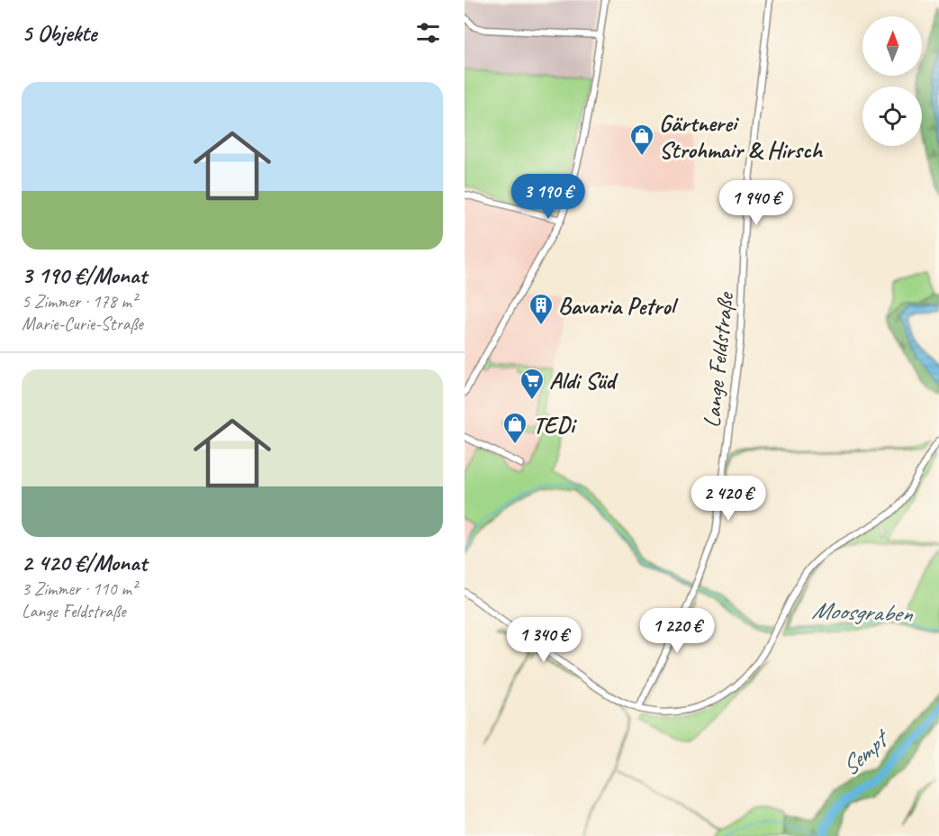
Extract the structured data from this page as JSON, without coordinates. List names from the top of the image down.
{
  "streets": {
    "street": ["Lange Feldstraße"]
  },
  "water": ["Moosgraben", "Sempt"],
  "places": {
    "shop": ["Gärtnerei Strohmair & Hirsch", "TEDi"],
    "building": ["Bavaria Petrol"],
    "supermarket": ["Aldi Süd"]
  },
  "north": "top",
  "page": {
    "heading": "5 Objekte",
    "list": [
      {
        "name": "3 190 €/Monat",
        "note": "5 Zimmer · 178 m² · Marie-Curie-Straße"
      },
      {
        "name": "2 420 €/Monat",
        "note": "3 Zimmer · 110 m² · Lange Feldstraße"
      }
    ],
    "price": [
      "3 190 €",
      "1 940 €",
      "2 420 €",
      "1 220 €",
      "1 340 €"
    ]
  }
}
